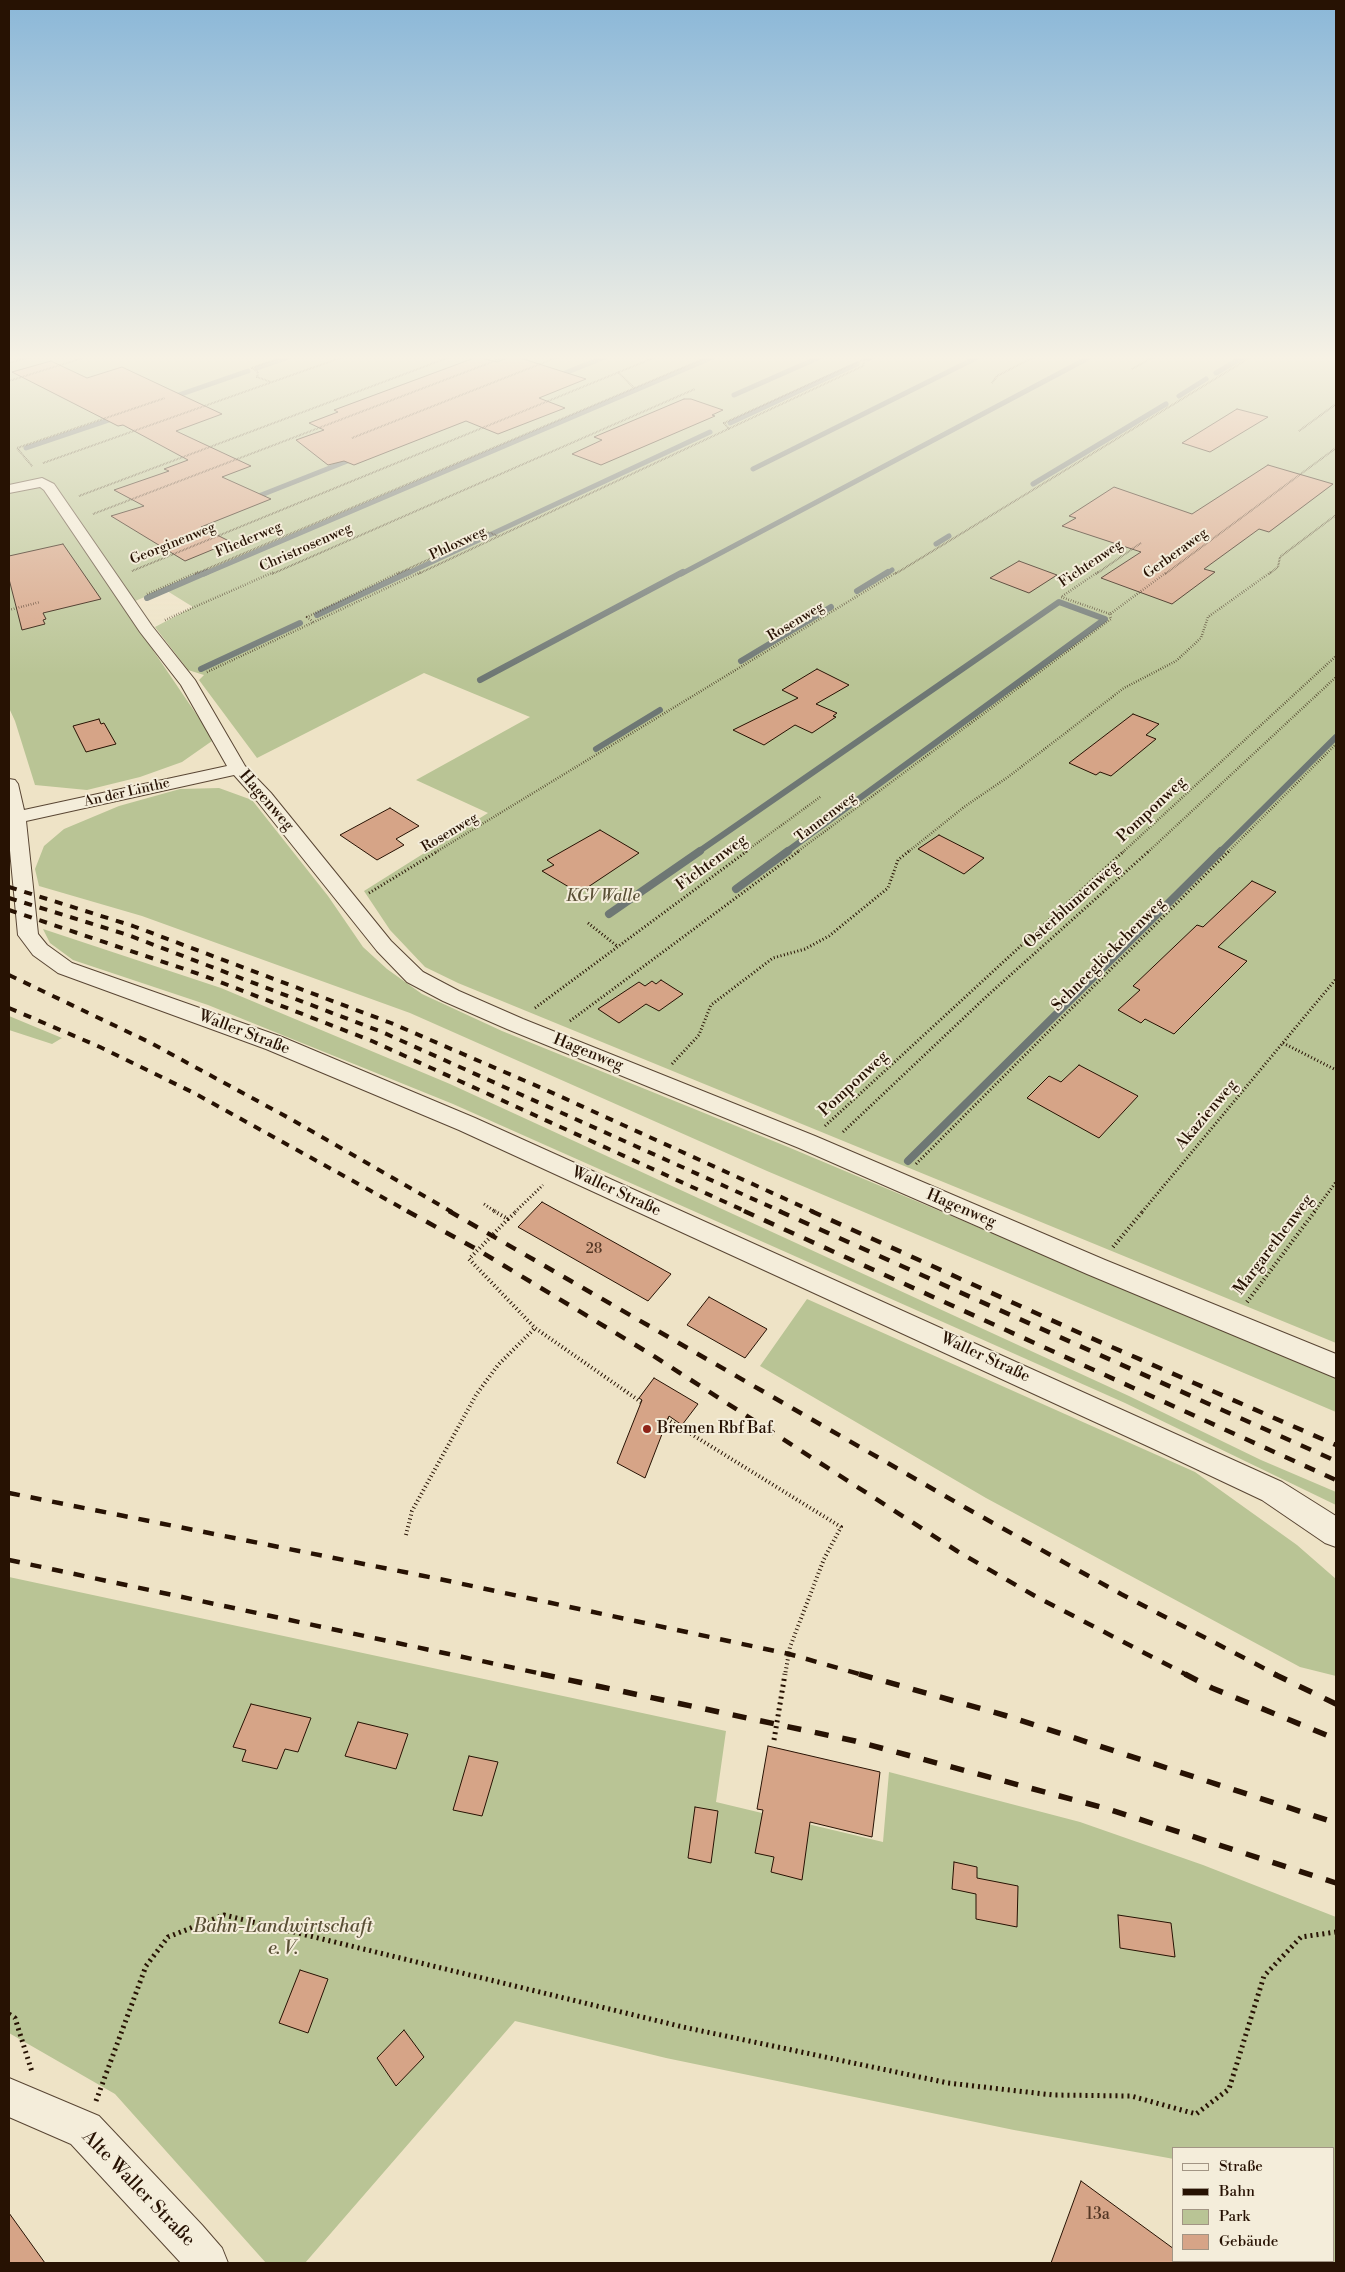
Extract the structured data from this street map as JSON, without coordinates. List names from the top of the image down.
{
  "streets": {
    "street": [
      "An der Linthe",
      "Hagenweg",
      "Waller Straße",
      "Alte Waller Straße"
    ],
    "path": [
      "Fliederweg",
      "Georginenweg",
      "Phloxweg",
      "Christrosenweg",
      "Gerberaweg",
      "Fichtenweg",
      "Rosenweg",
      "Pomponweg",
      "Tannenweg",
      "Osterblumenweg",
      "Schneeglöckchenweg",
      "Akazienweg",
      "Margarethenweg"
    ]
  },
  "crossings": [
    ["Fliederweg", "Hagenweg"],
    ["Georginenweg", "Hagenweg"],
    ["Phloxweg", "Hagenweg"],
    ["Christrosenweg", "Hagenweg"],
    ["Gerberaweg", "Fichtenweg"],
    ["Gerberaweg", "Tannenweg"],
    ["Fichtenweg", "Hagenweg"],
    ["Fichtenweg", "Tannenweg"],
    ["Rosenweg", "Hagenweg"],
    ["An der Linthe", "Hagenweg"],
    ["An der Linthe", "Waller Straße"],
    ["Hagenweg", "Pomponweg"],
    ["Hagenweg", "Tannenweg"],
    ["Hagenweg", "Osterblumenweg"],
    ["Hagenweg", "Schneeglöckchenweg"],
    ["Hagenweg", "Akazienweg"],
    ["Hagenweg", "Margarethenweg"],
    ["Pomponweg", "Osterblumenweg"]
  ],
  "parks": ["KGV Walle", "Bahn-Landwirtschaft e. V."],
  "places": ["Bremen Rbf Baf"],
  "house_numbers": ["28", "13a"],
  "legend": [
    "Straße",
    "Bahn",
    "Park",
    "Gebäude"
  ]
}
